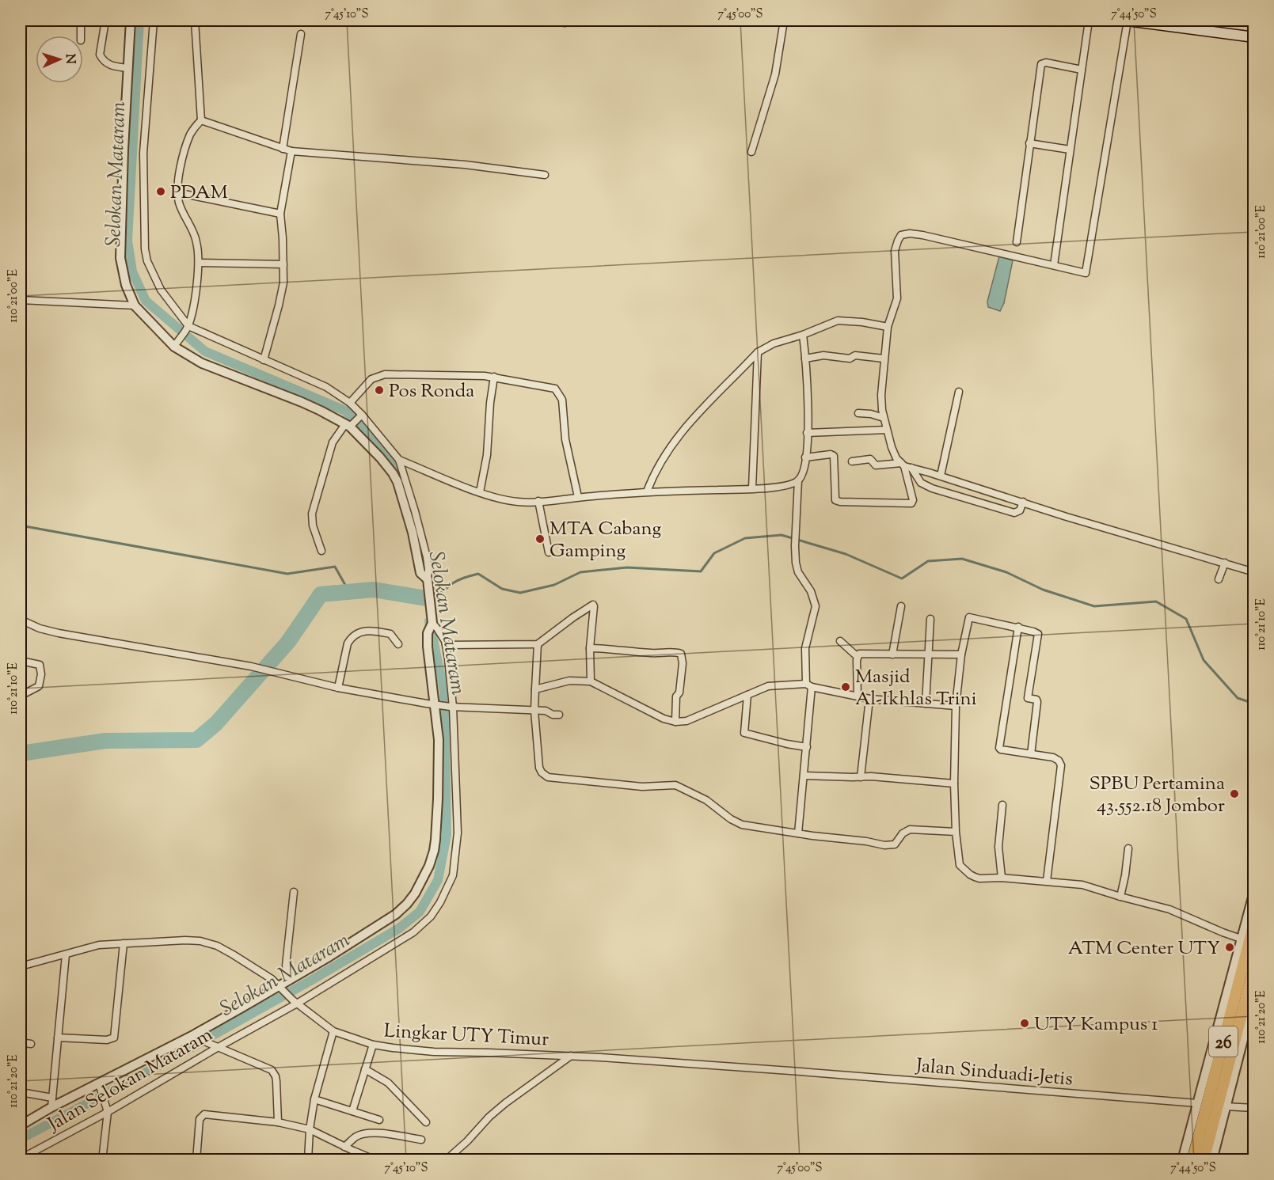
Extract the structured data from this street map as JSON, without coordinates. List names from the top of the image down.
{
  "streets": {
    "highway": ["26"],
    "street": ["Lingkar UTY Timur", "Jalan Sinduadi-Jetis", "Jalan Selokan Mataram"]
  },
  "crossings": [
    ["Lingkar UTY Timur", "Jalan Sinduadi-Jetis"],
    ["Lingkar UTY Timur", "Jalan Selokan Mataram"]
  ],
  "water": ["Selokan Mataram"],
  "places": [
    "PDAM",
    "Pos Ronda",
    "MTA Cabang Gamping",
    "Masjid Al-Ikhlas Trini",
    "SPBU Pertamina 43.552.18 Jombor",
    "ATM Center UTY",
    "UTY Kampus 1"
  ],
  "north": "right",
  "coordinates": [
    "7°45'10\"S",
    "7°45'00\"S",
    "7°44'50\"S",
    "110°21'00\"E",
    "110°21'10\"E",
    "110°21'20\"E"
  ]
}
